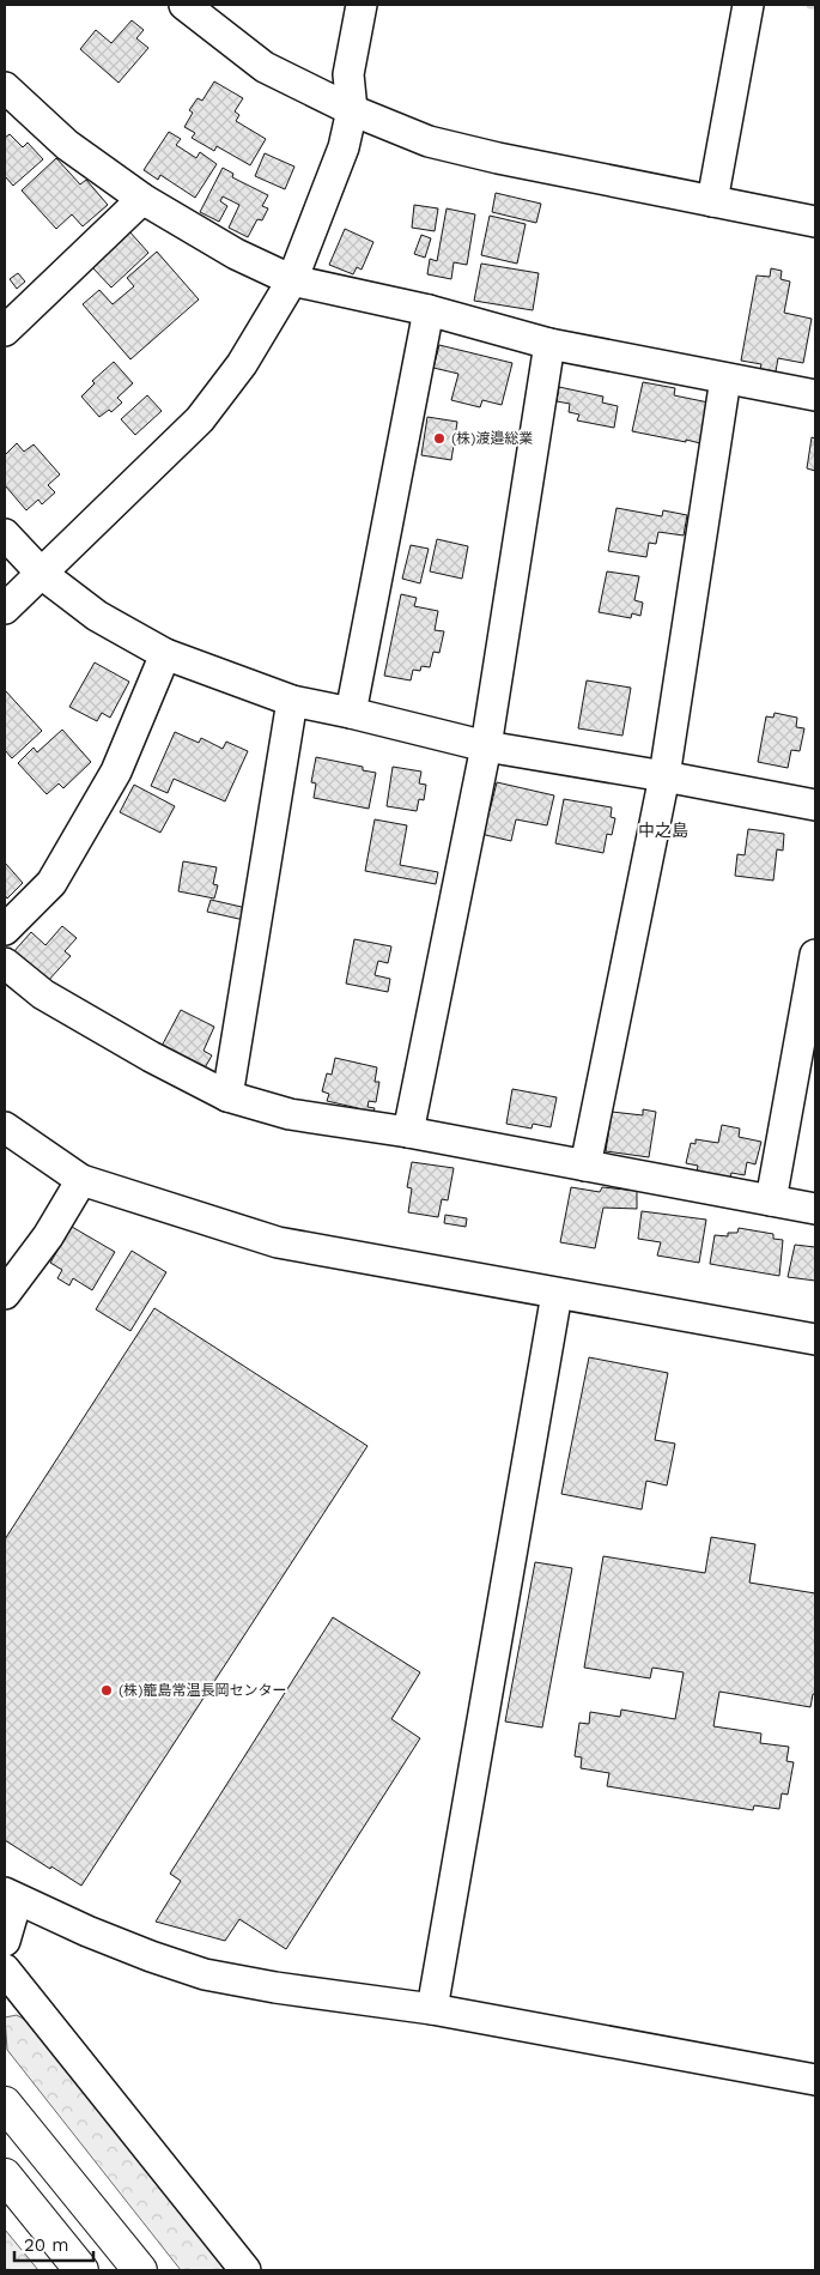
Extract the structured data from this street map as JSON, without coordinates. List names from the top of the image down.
{
  "districts": ["中之島"],
  "places": ["(株)渡邉総業", "(株)籠島常温長岡センター"],
  "scale_bar": "20 m"
}
